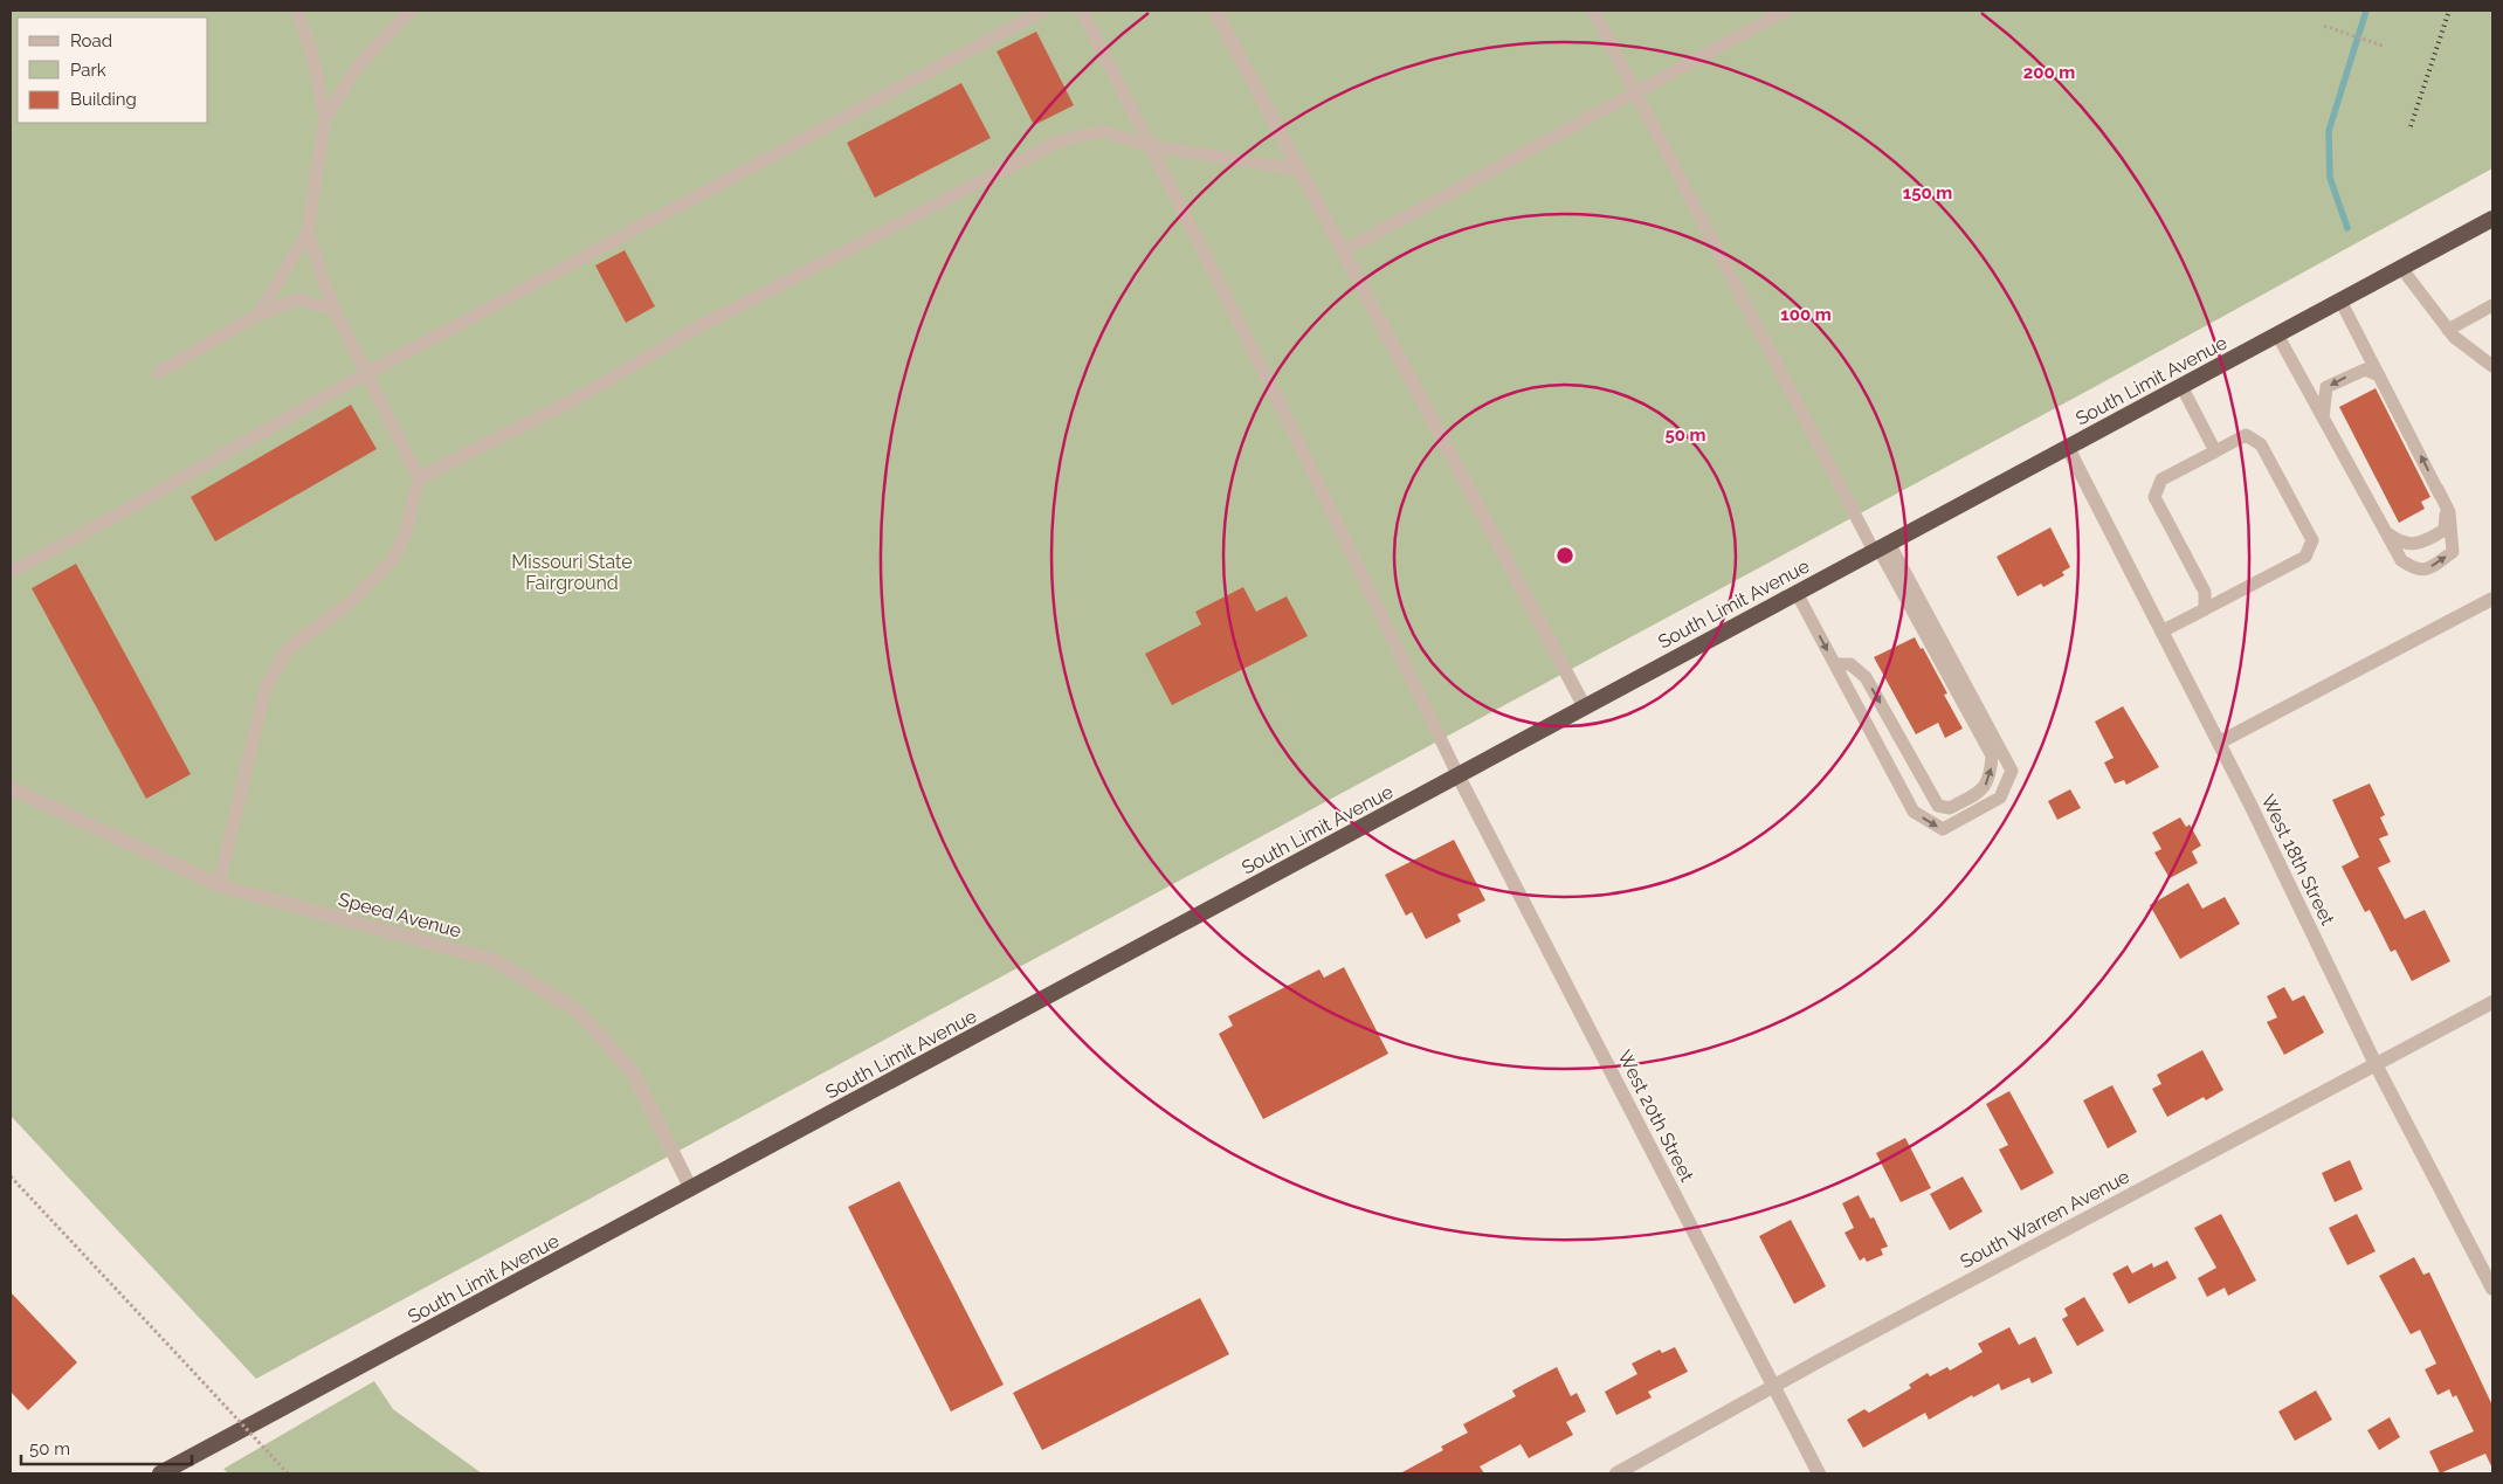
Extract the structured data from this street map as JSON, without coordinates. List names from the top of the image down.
{
  "streets": {
    "highway": ["South Limit Avenue"],
    "street": [
      "West 18th Street",
      "Speed Avenue",
      "West 20th Street",
      "South Warren Avenue"
    ]
  },
  "crossings": [
    ["South Limit Avenue", "West 18th Street"],
    ["South Limit Avenue", "Speed Avenue"],
    ["South Limit Avenue", "West 20th Street"],
    ["West 18th Street", "South Warren Avenue"],
    ["West 20th Street", "South Warren Avenue"]
  ],
  "parks": ["Missouri State Fairground"],
  "legend": ["Road", "Park", "Building"],
  "scale_bar": "50 m",
  "rings": [
    "200 m",
    "150 m",
    "100 m",
    "50 m"
  ]
}
